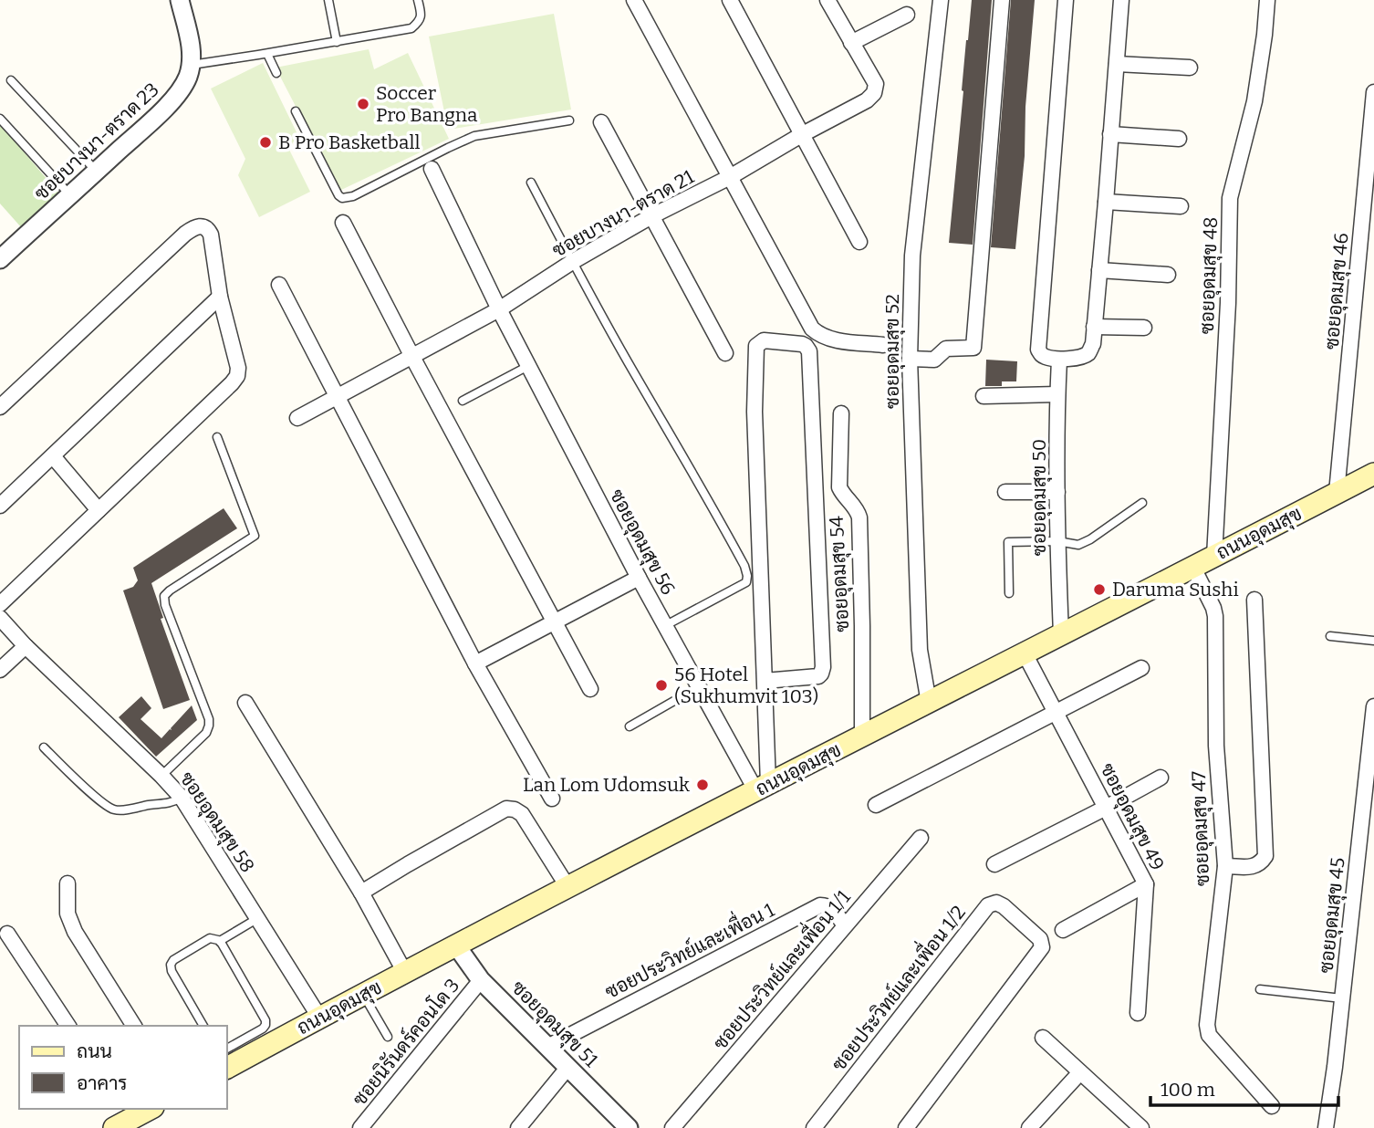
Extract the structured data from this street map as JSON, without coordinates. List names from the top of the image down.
{
  "streets": {
    "main road": ["ถนนอุดมสุข"],
    "street": [
      "ซอยบางนา-ตราด 23",
      "ซอยบางนา-ตราด 21",
      "ซอยอุดมสุข 48",
      "ซอยอุดมสุข 46",
      "ซอยอุดมสุข 52",
      "ซอยอุดมสุข 50",
      "ซอยอุดมสุข 56",
      "ซอยอุดมสุข 54",
      "ซอยอุดมสุข 49",
      "ซอยอุดมสุข 58",
      "ซอยอุดมสุข 47",
      "ซอยอุดมสุข 45",
      "ซอยประวิทย์และเพื่อน 1",
      "ซอยประวิทย์และเพื่อน 1/1",
      "ซอยประวิทย์และเพื่อน 1/2",
      "ซอยอุดมสุข 51",
      "ซอยนิรันดร์คอนโด 3"
    ]
  },
  "crossings": [
    ["ซอยบางนา-ตราด 21", "ซอยอุดมสุข 56"],
    ["ซอยอุดมสุข 48", "ถนนอุดมสุข"],
    ["ซอยอุดมสุข 46", "ถนนอุดมสุข"],
    ["ซอยอุดมสุข 52", "ถนนอุดมสุข"],
    ["ซอยอุดมสุข 50", "ถนนอุดมสุข"],
    ["ถนนอุดมสุข", "ซอยอุดมสุข 56"],
    ["ถนนอุดมสุข", "ซอยอุดมสุข 54"],
    ["ถนนอุดมสุข", "ซอยอุดมสุข 49"],
    ["ถนนอุดมสุข", "ซอยอุดมสุข 58"],
    ["ถนนอุดมสุข", "ซอยอุดมสุข 47"],
    ["ถนนอุดมสุข", "ซอยอุดมสุข 51"],
    ["ซอยประวิทย์และเพื่อน 1", "ซอยประวิทย์และเพื่อน 1/1"],
    ["ซอยประวิทย์และเพื่อน 1", "ซอยอุดมสุข 51"],
    ["ซอยอุดมสุข 51", "ซอยนิรันดร์คอนโด 3"]
  ],
  "places": [
    "Soccer Pro Bangna",
    "B Pro Basketball",
    "Daruma Sushi",
    "56 Hotel (Sukhumvit 103)",
    "Lan Lom Udomsuk"
  ],
  "legend": ["ถนน", "อาคาร"],
  "scale_bar": "100 m"
}
